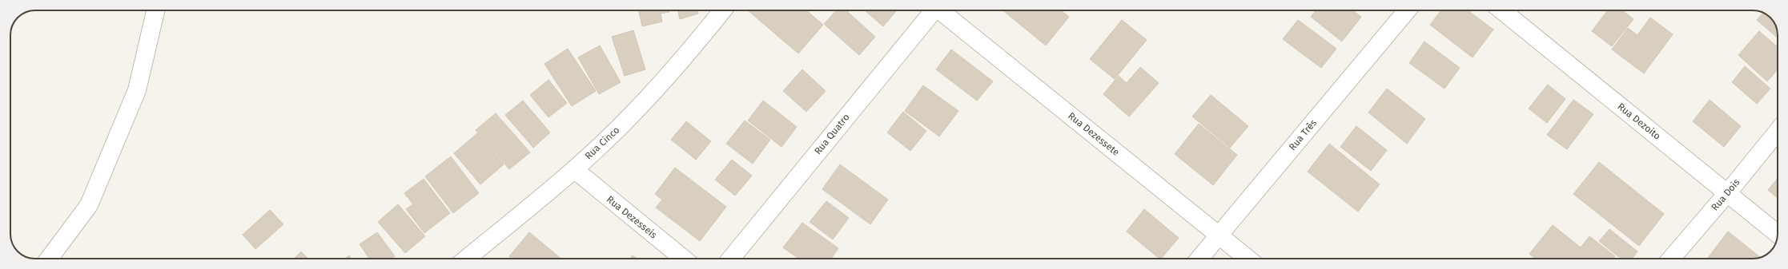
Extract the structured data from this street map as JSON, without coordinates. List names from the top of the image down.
{
  "streets": {
    "street": [
      "Rua Dezoito",
      "Rua Quatro",
      "Rua Dezessete",
      "Rua Três",
      "Rua Cinco",
      "Rua Dois",
      "Rua Dezesseis"
    ]
  },
  "crossings": [
    ["Rua Dezoito", "Rua Dois"],
    ["Rua Dezessete", "Rua Três"],
    ["Rua Cinco", "Rua Dezesseis"]
  ]
}
